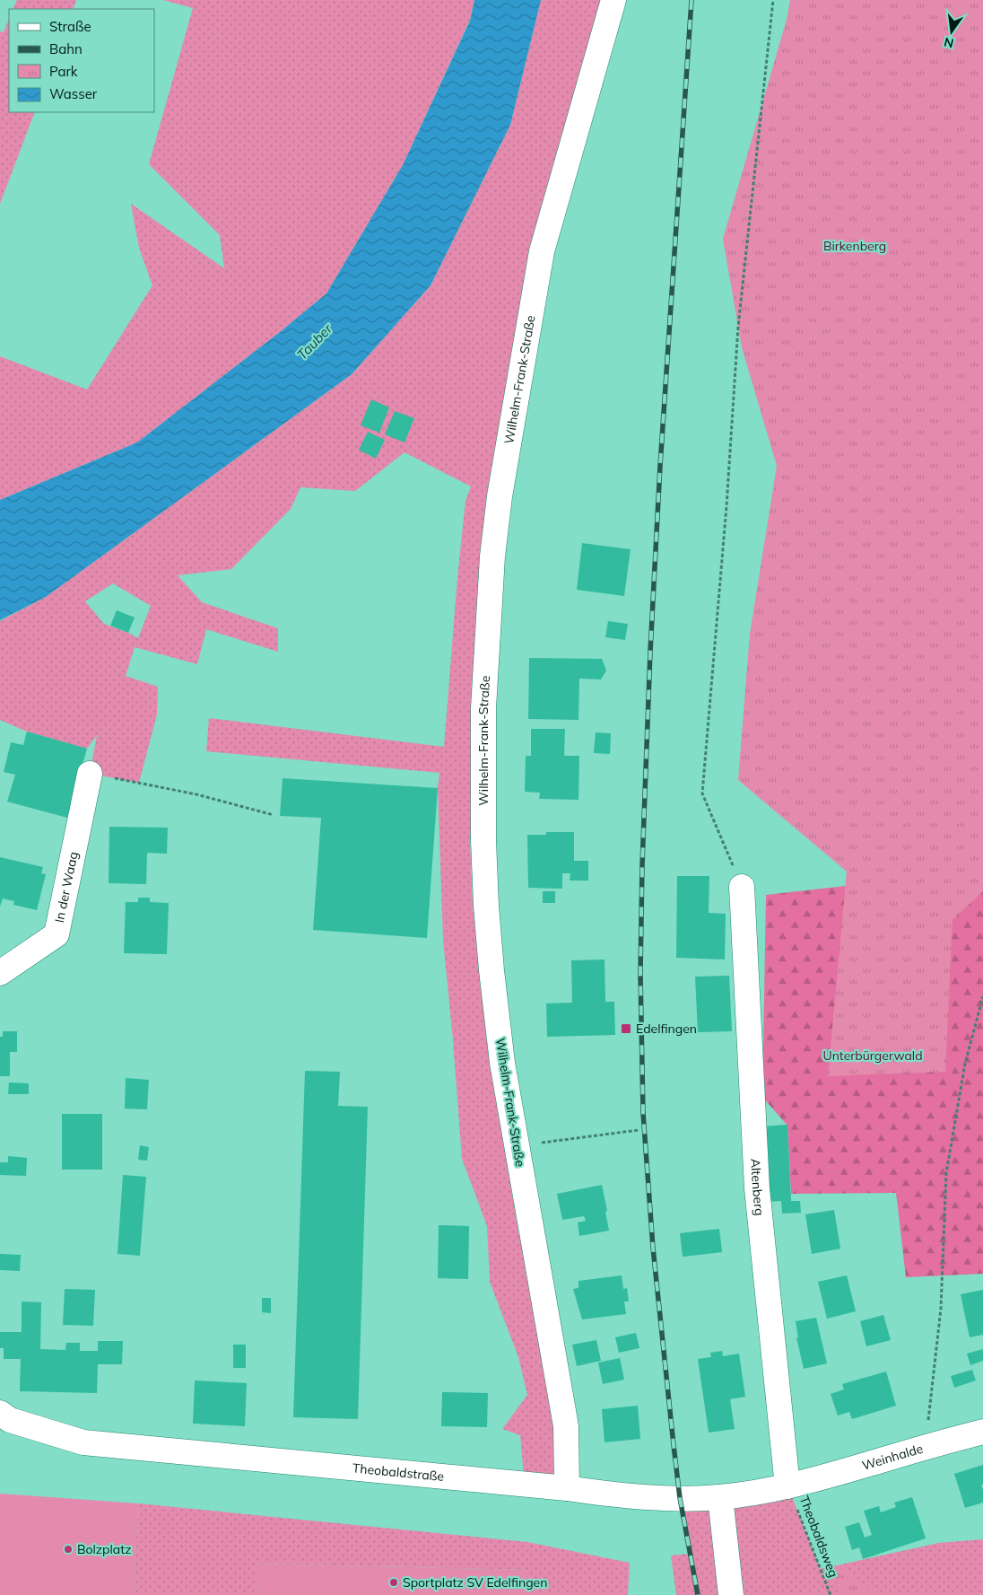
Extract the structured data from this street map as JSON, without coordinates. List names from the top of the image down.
{
  "streets": {
    "street": [
      "Wilhelm-Frank-Straße",
      "In der Waag",
      "Altenberg",
      "Weinhalde",
      "Theobaldstraße"
    ],
    "path": ["Theobaldsweg"]
  },
  "crossings": [
    ["Wilhelm-Frank-Straße", "Theobaldstraße"],
    ["Altenberg", "Weinhalde"],
    ["Altenberg", "Theobaldstraße"],
    ["Altenberg", "Theobaldsweg"],
    ["Weinhalde", "Theobaldstraße"],
    ["Weinhalde", "Theobaldsweg"],
    ["Theobaldstraße", "Theobaldsweg"]
  ],
  "water": ["Tauber"],
  "parks": ["Birkenberg", "Unterbürgerwald"],
  "places": {
    "transit": ["Edelfingen"],
    "other": ["Bolzplatz", "Sportplatz SV Edelfingen"]
  },
  "legend": [
    "Straße",
    "Bahn",
    "Park",
    "Wasser"
  ],
  "north": "bottom"
}
